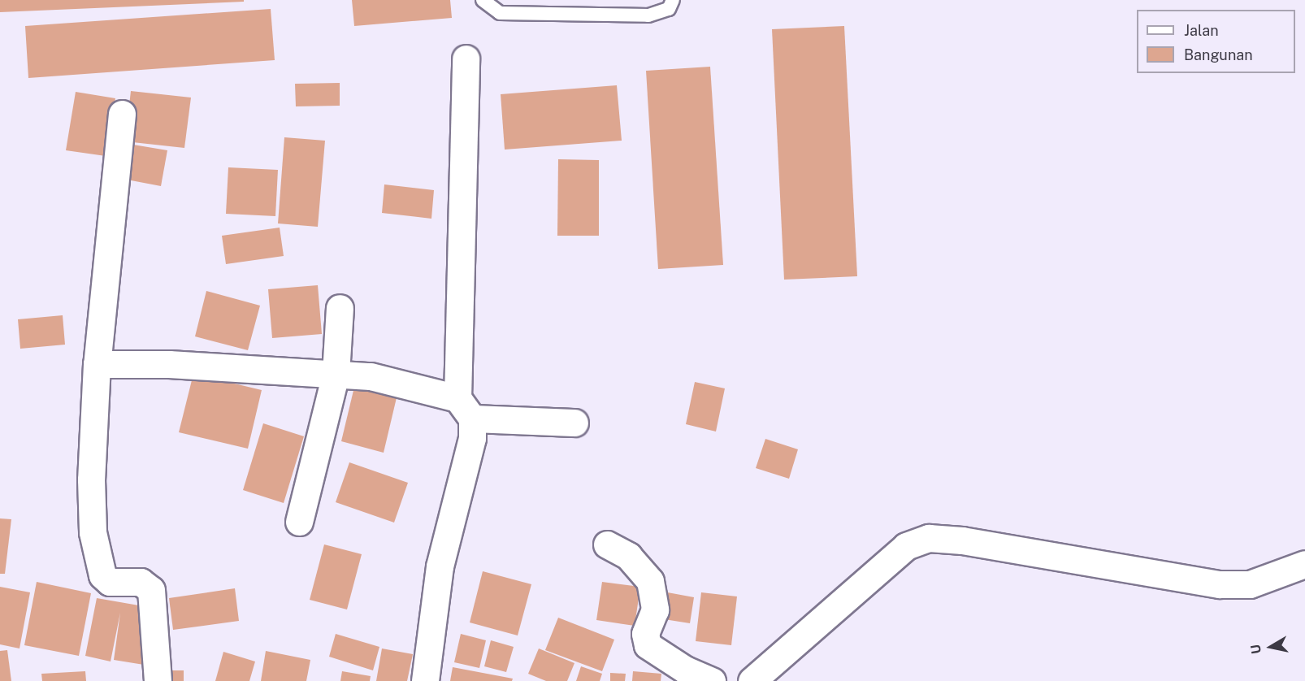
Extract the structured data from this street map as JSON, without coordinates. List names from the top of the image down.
{
  "legend": ["Jalan", "Bangunan"],
  "north": "left"
}
